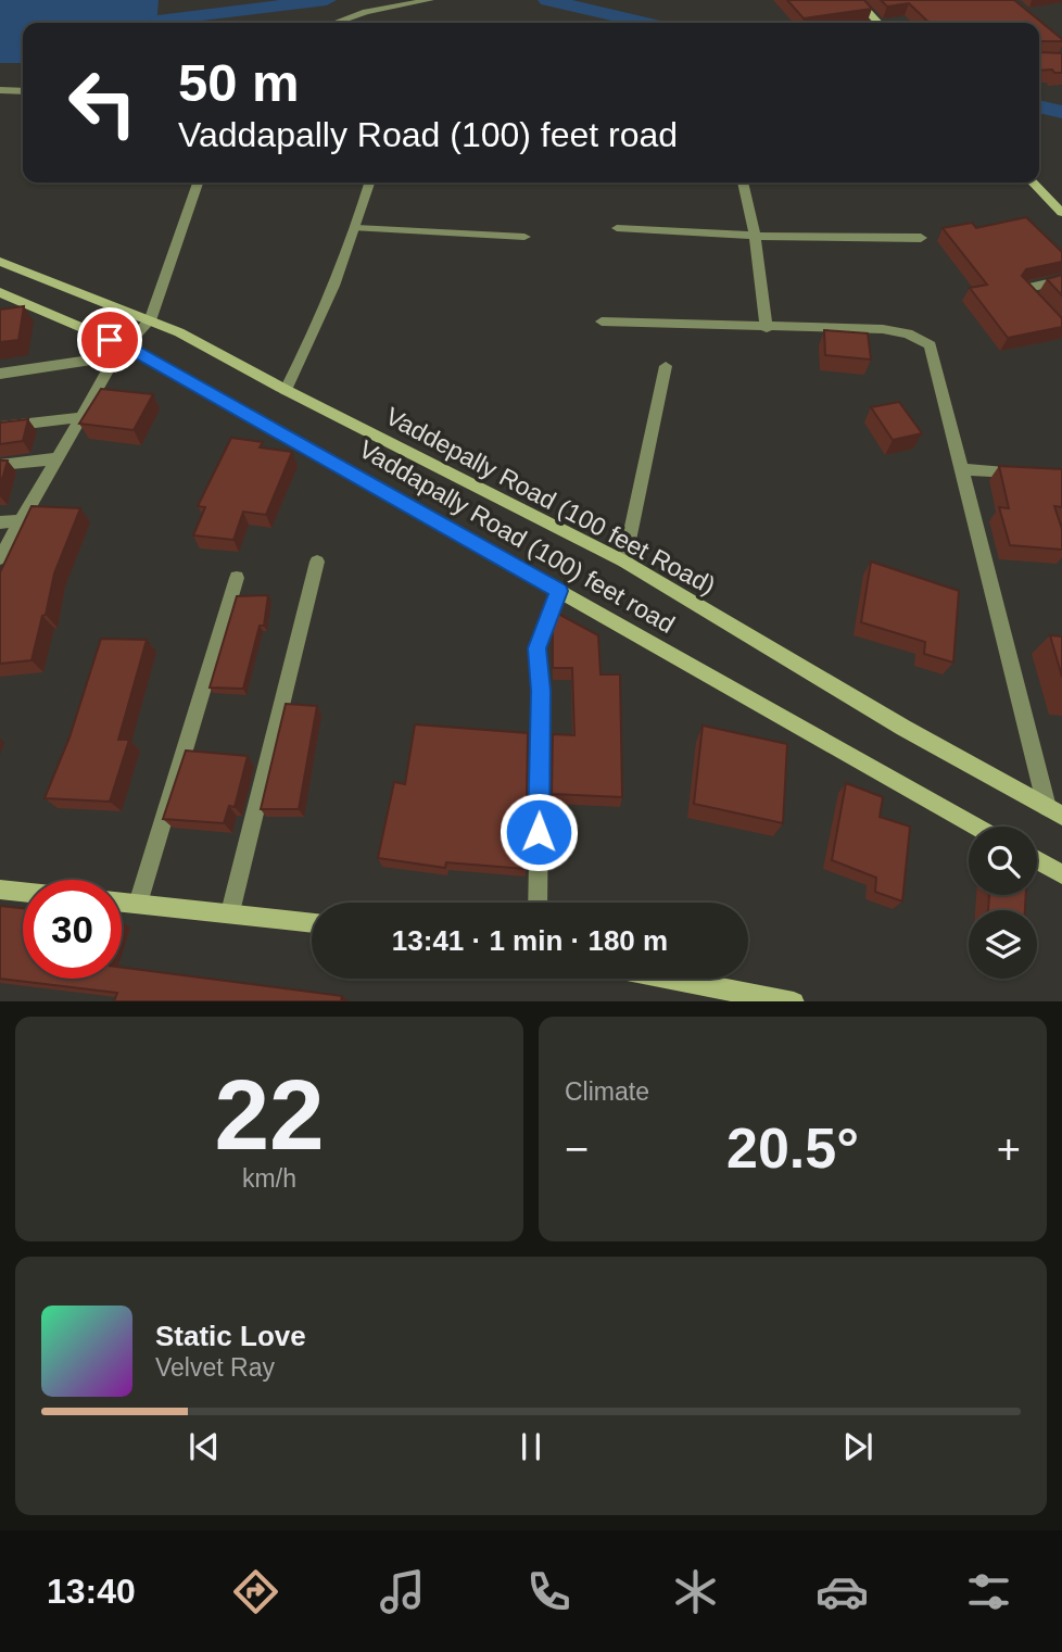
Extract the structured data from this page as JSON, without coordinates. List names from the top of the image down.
{
  "streets": {
    "main road": ["Vaddepally Road (100 feet Road)", "Vaddapally Road (100) feet road"]
  },
  "page": {
    "turn": ["50 m", "Vaddapally Road (100) feet road"],
    "limit": "30",
    "trip": "13:41 · 1 min · 180 m",
    "tile": [
      ["22", "km/h"],
      "Climate"
    ],
    "heat": ["−", "20.5°", "+"],
    "song": ["Static Love", "Velvet Ray"],
    "tabs": "13:40"
  }
}
